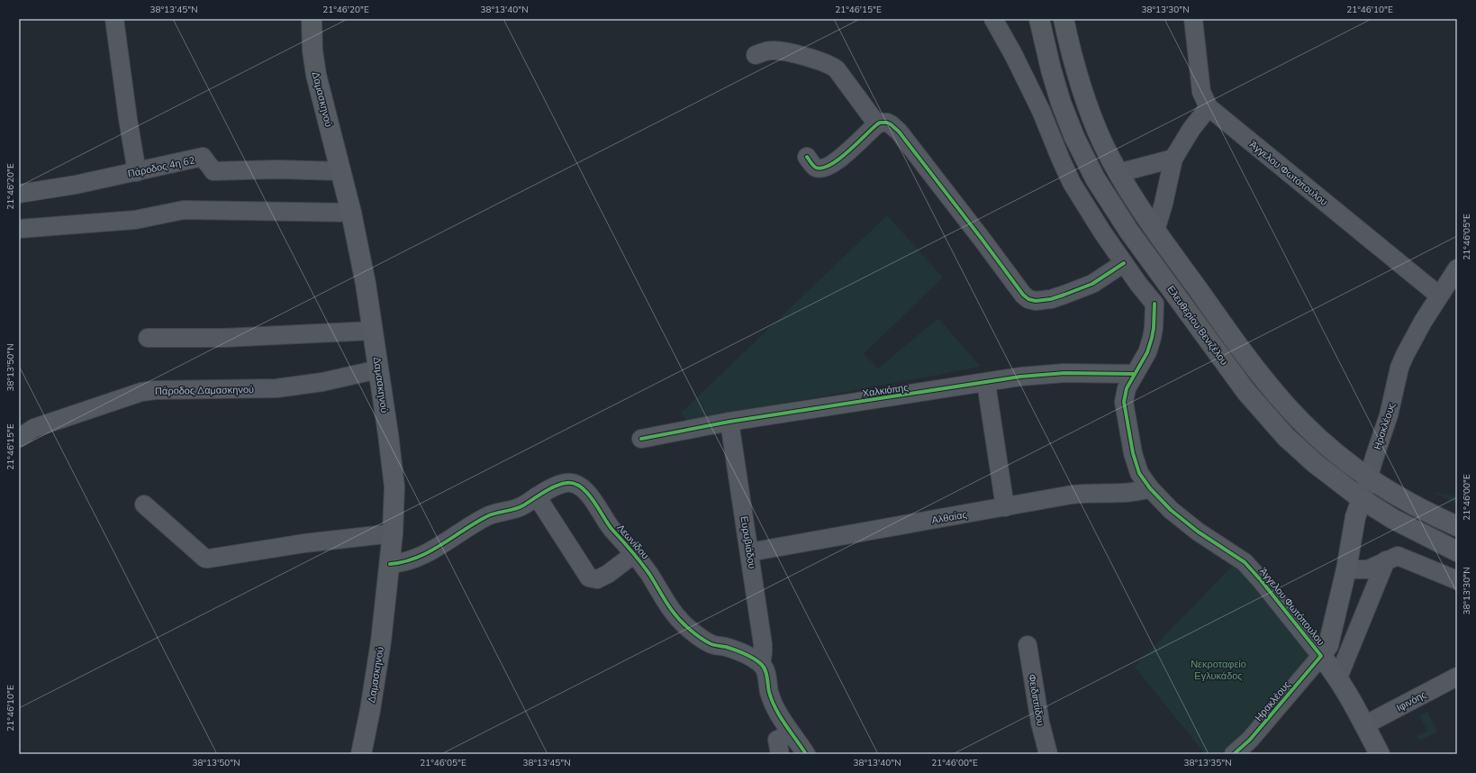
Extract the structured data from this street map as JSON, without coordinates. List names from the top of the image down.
{
  "streets": {
    "main road": ["Δαμασκηνού", "Ελευθερίου Βενιζέλου", "Ηρακλέους"],
    "street": [
      "Πάροδος 4η 62",
      "Άγγελου Φωτόπουλου",
      "Πάροδος Δαμασκηνού",
      "Χαλκιόπης",
      "Αλθαίας",
      "Λεωνίδου",
      "Ευρυβιάδου",
      "Φειδιππίδου",
      "Ιφινόης"
    ]
  },
  "crossings": [
    ["Δαμασκηνού", "Πάροδος 4η 62"],
    ["Δαμασκηνού", "Πάροδος Δαμασκηνού"],
    ["Δαμασκηνού", "Λεωνίδου"],
    ["Άγγελου Φωτόπουλου", "Χαλκιόπης"],
    ["Άγγελου Φωτόπουλου", "Ηρακλέους"],
    ["Άγγελου Φωτόπουλου", "Αλθαίας"],
    ["Ελευθερίου Βενιζέλου", "Ηρακλέους"],
    ["Χαλκιόπης", "Ευρυβιάδου"],
    ["Αλθαίας", "Ευρυβιάδου"],
    ["Λεωνίδου", "Ευρυβιάδου"]
  ],
  "parks": ["Νεκροταφείο Εγλυκάδος"],
  "coordinates": [
    "38°13'45\"N",
    "21°46'20\"E",
    "38°13'40\"N",
    "21°46'15\"E",
    "38°13'30\"N",
    "21°46'10\"E",
    "21°46'05\"E",
    "38°13'50\"N",
    "21°46'00\"E",
    "38°13'35\"N"
  ]
}
